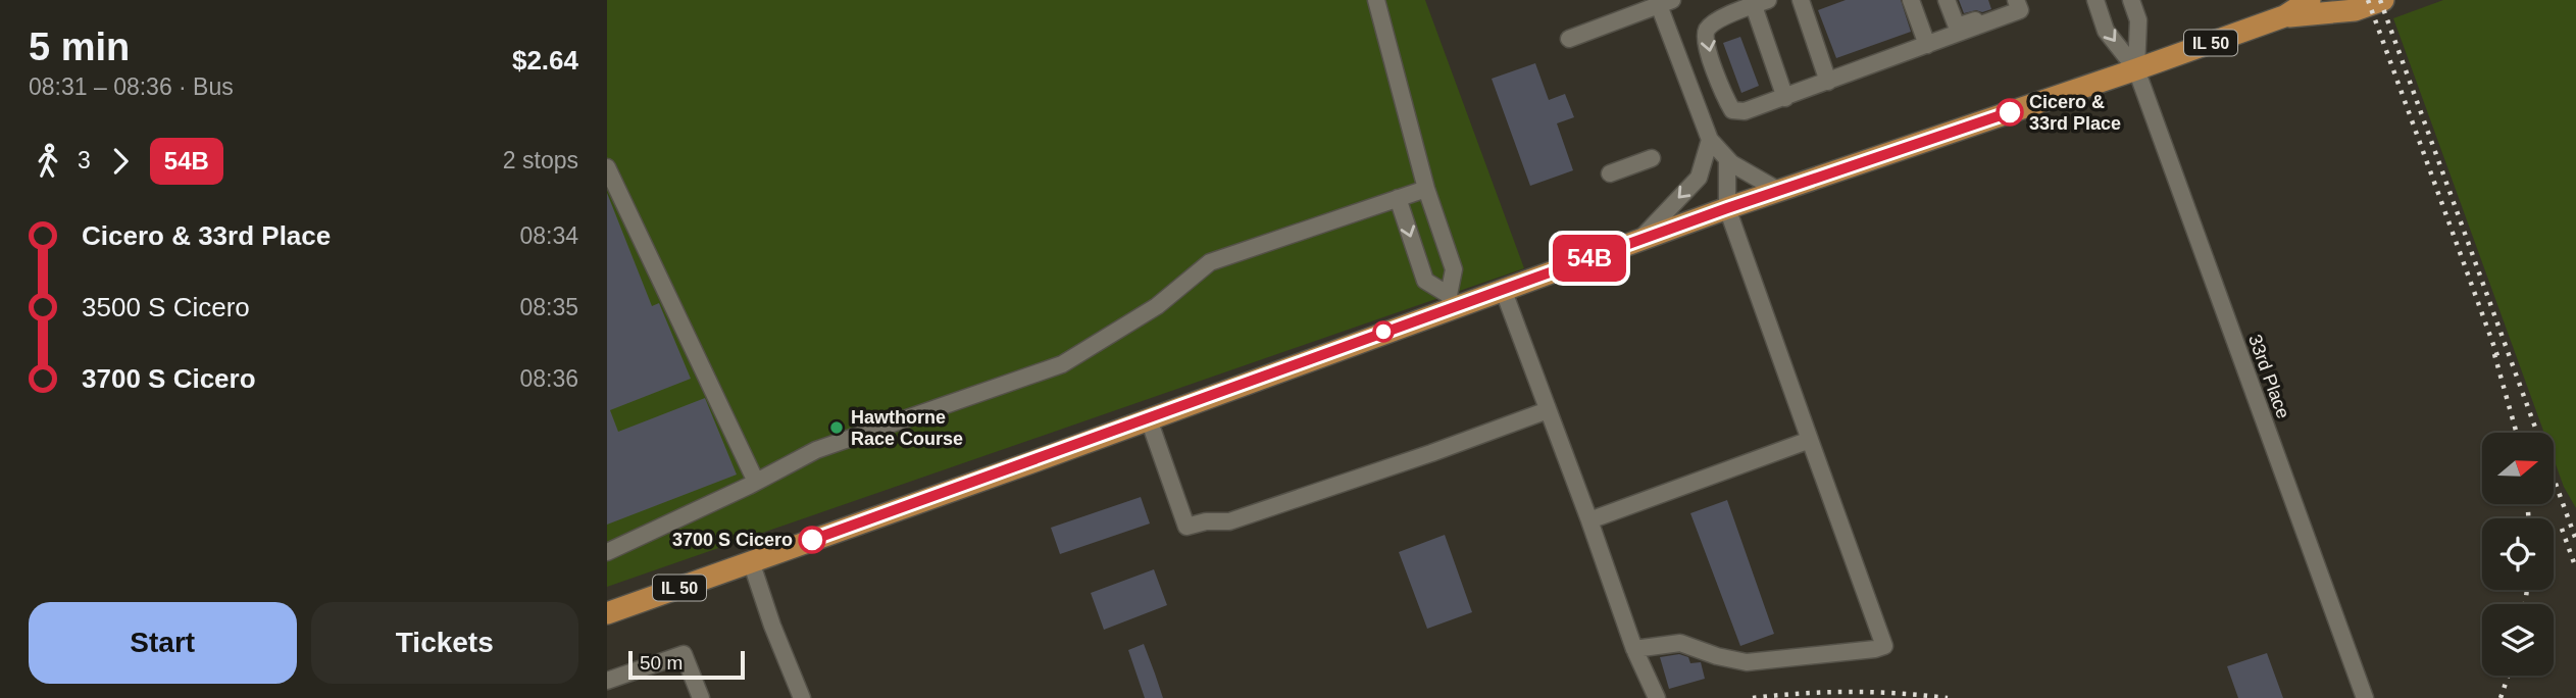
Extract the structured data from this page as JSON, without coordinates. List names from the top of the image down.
{
  "streets": {
    "main road": ["IL 50"],
    "lane": ["33rd Place"]
  },
  "crossings": [
    ["IL 50", "33rd Place"]
  ],
  "places": ["Cicero & 33rd Place", "Hawthorne Race Course", "3700 S Cicero"],
  "lines": ["bus line 54B"],
  "scale_bar": "50 m",
  "north": "right",
  "page": {
    "heading": ["5 min", "08:31 – 08:36 · Bus", "$2.64"],
    "on_map": "54B",
    "legs": ["3", "54B", "2 stops"],
    "list": [
      {
        "name": "Cicero & 33rd Place",
        "value": "08:34"
      },
      {
        "name": "3500 S Cicero",
        "value": "08:35"
      },
      {
        "name": "3700 S Cicero",
        "value": "08:36"
      }
    ],
    "buttons": ["Start", "Tickets"],
    "scale": "50 m"
  }
}
